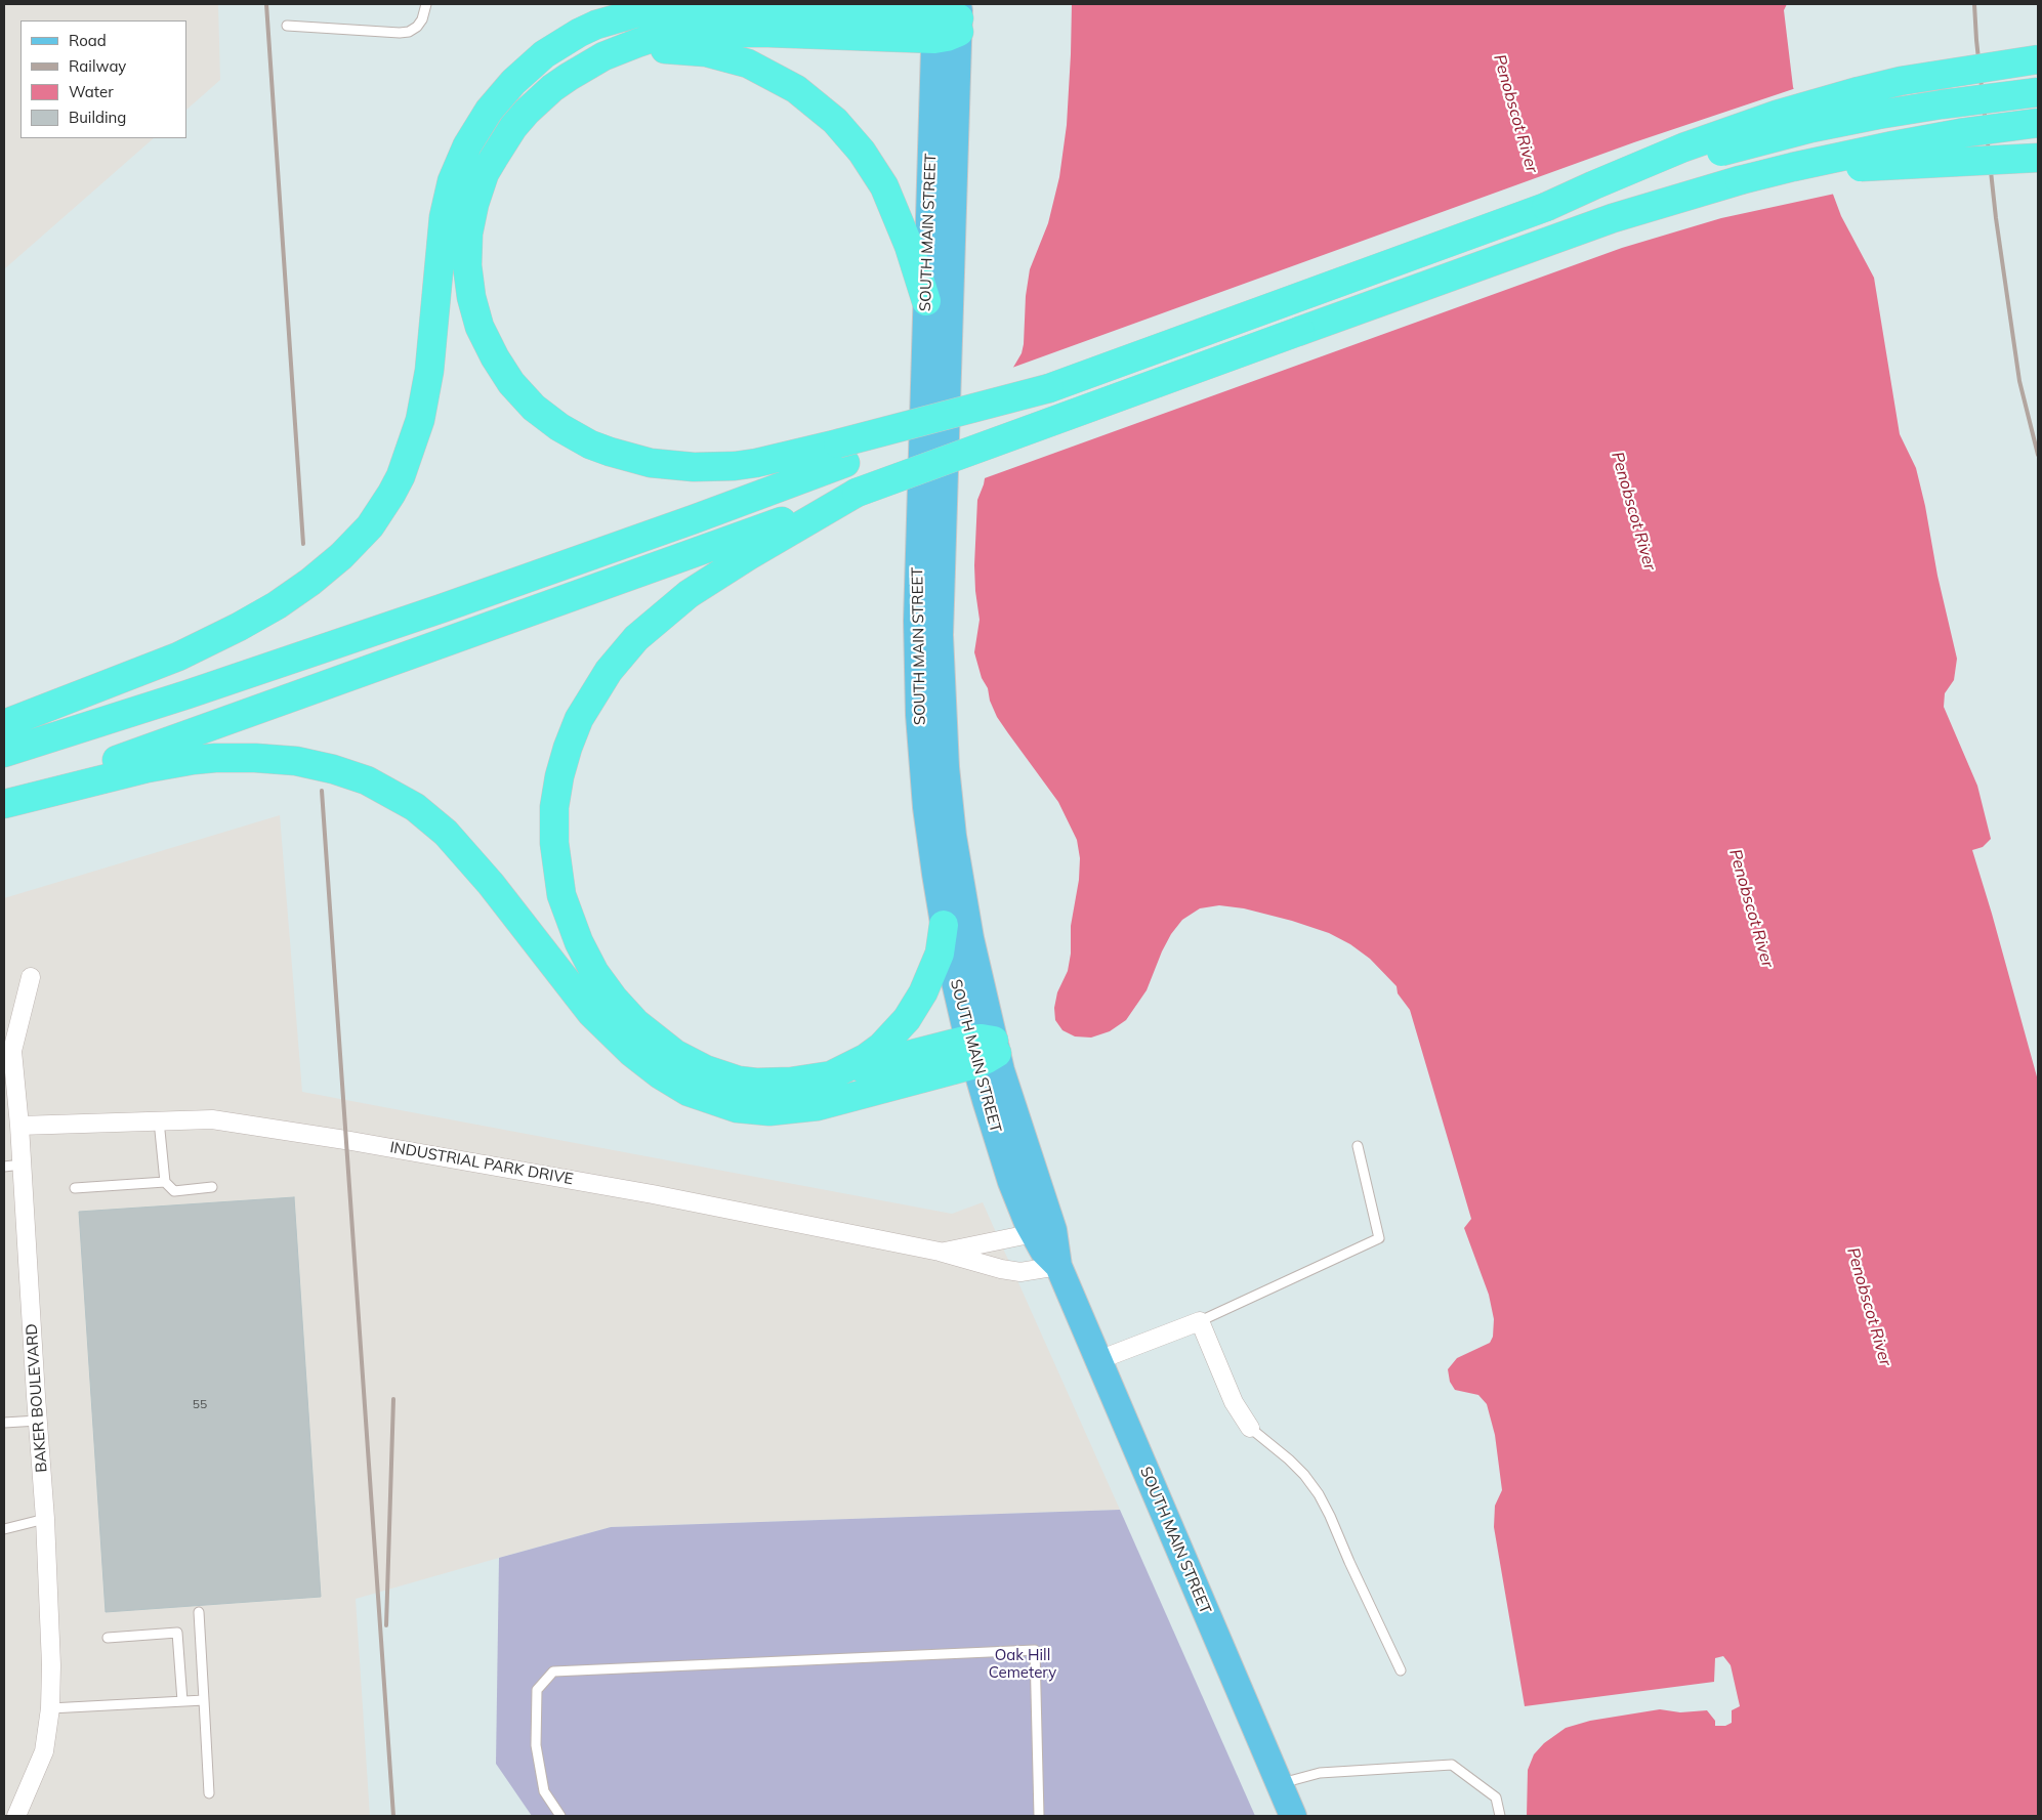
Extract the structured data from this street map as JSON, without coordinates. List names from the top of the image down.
{
  "streets": {
    "main road": ["SOUTH MAIN STREET"],
    "street": ["INDUSTRIAL PARK DRIVE", "BAKER BOULEVARD"]
  },
  "crossings": [
    ["SOUTH MAIN STREET", "INDUSTRIAL PARK DRIVE"],
    ["INDUSTRIAL PARK DRIVE", "BAKER BOULEVARD"]
  ],
  "water": ["Penobscot River"],
  "parks": ["Oak Hill Cemetery"],
  "house_numbers": ["55"],
  "legend": [
    "Road",
    "Railway",
    "Water",
    "Building"
  ]
}
